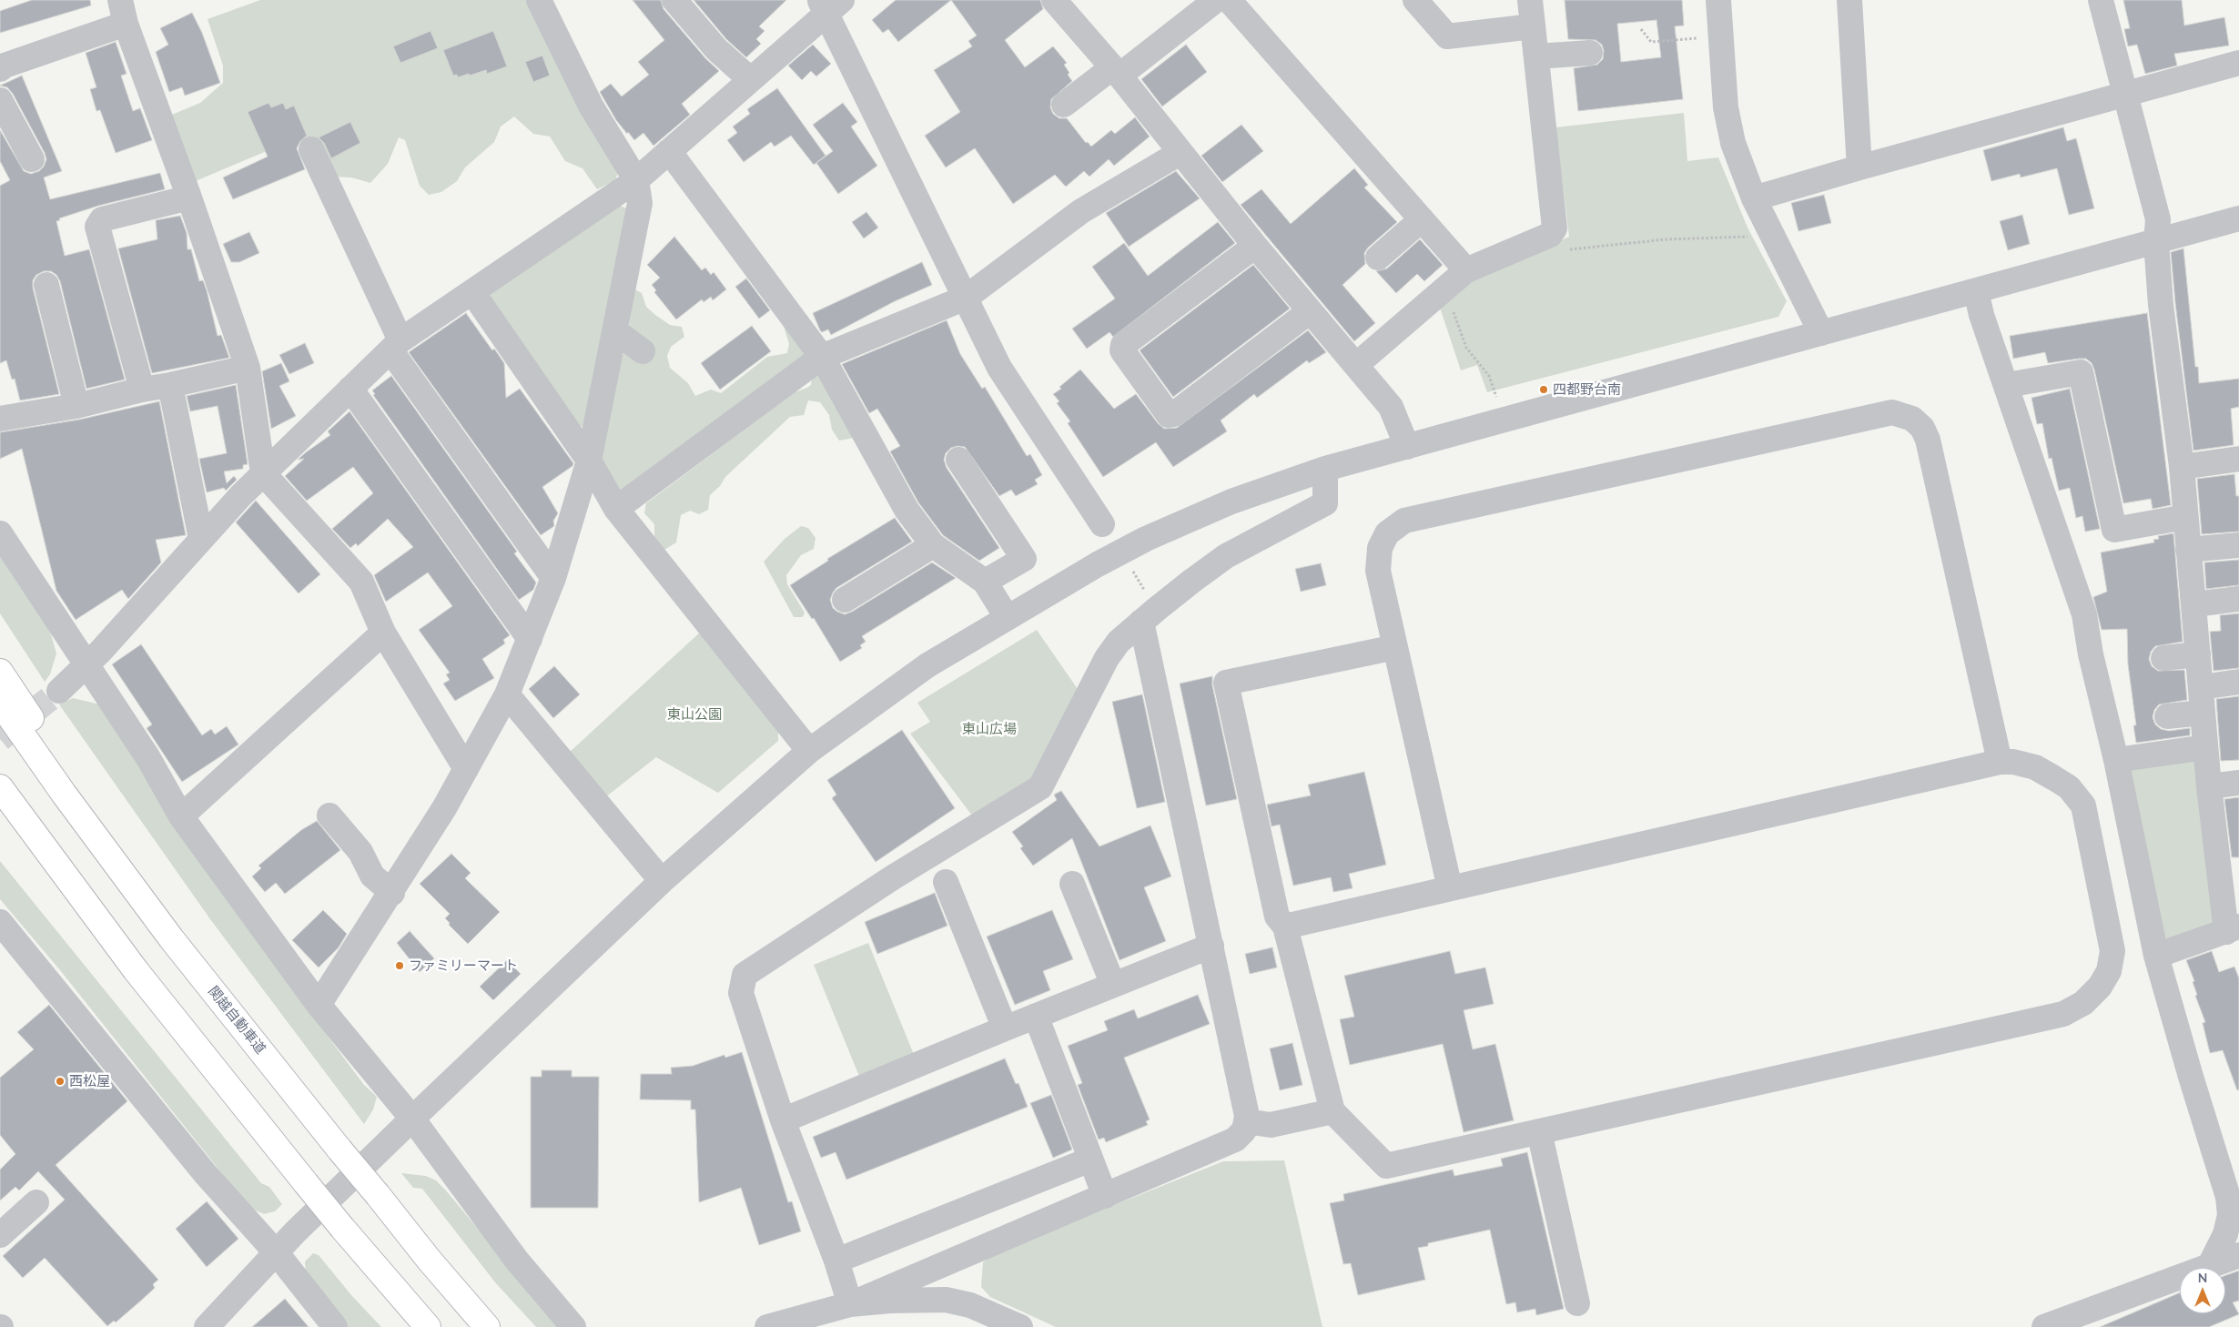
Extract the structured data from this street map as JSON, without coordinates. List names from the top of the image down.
{
  "streets": {
    "highway": ["関越自動車道"]
  },
  "parks": ["東山公園", "東山広場"],
  "places": ["四都野台南", "ファミリーマート", "西松屋"],
  "north": "top"
}
